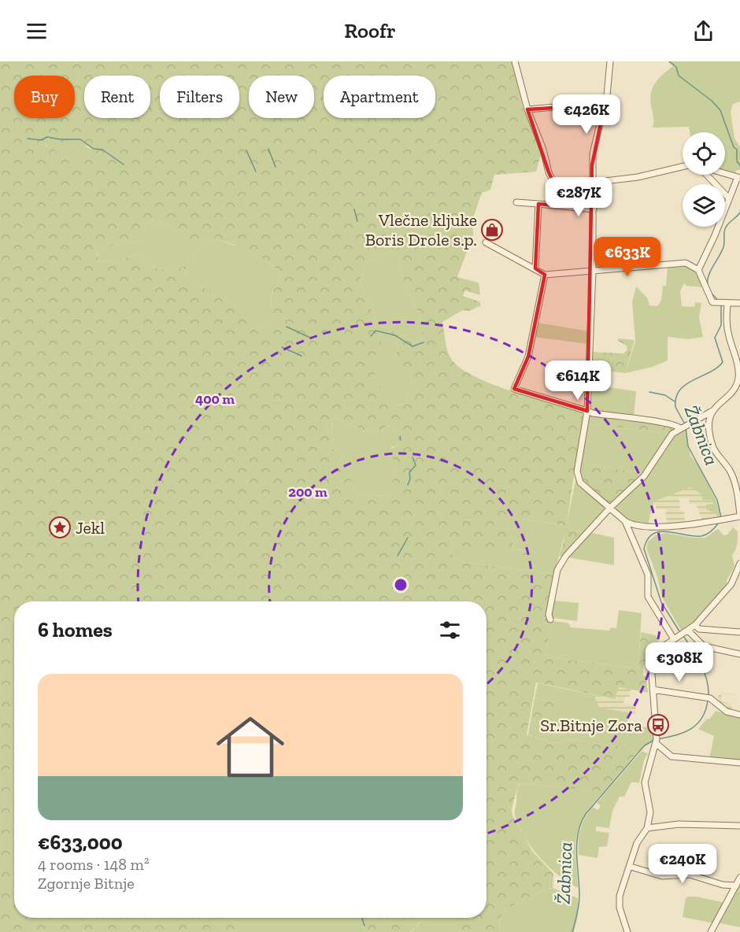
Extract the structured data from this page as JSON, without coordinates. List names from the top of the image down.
{
  "water": ["Žabnica"],
  "places": {
    "shop": ["Vlečne kljuke Boris Drole s.p."],
    "place": ["Jekl"],
    "bus stop": ["Sr.Bitnje Zora"]
  },
  "page": {
    "header": "Roofr",
    "chip": [
      "Buy",
      "Rent",
      "Filters",
      "New",
      "Apartment"
    ],
    "price": [
      "€426K",
      "€287K",
      "€633K",
      "€614K",
      "€308K",
      "€240K"
    ],
    "heading": "6 homes",
    "list": [
      {
        "name": "€633,000",
        "note": "4 rooms · 148 m² · Zgornje Bitnje"
      }
    ]
  },
  "rings": ["400 m", "200 m"]
}
